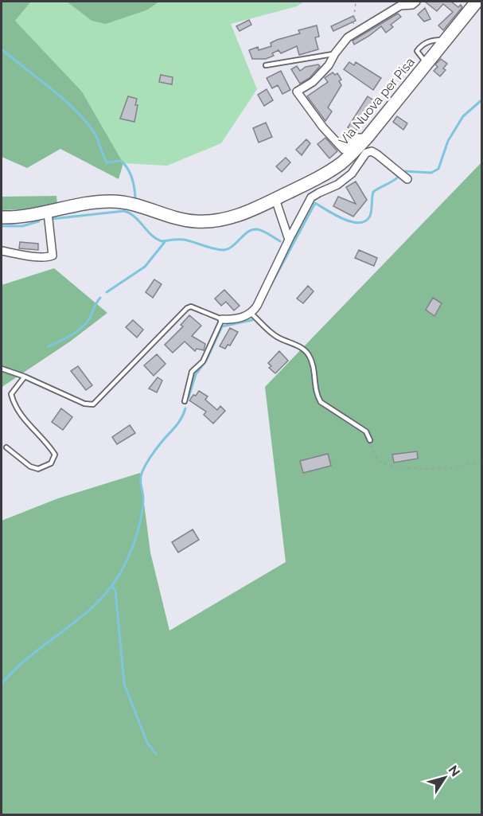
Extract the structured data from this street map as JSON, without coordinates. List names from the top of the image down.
{
  "streets": {
    "main road": ["Via Nuova per Pisa"]
  },
  "north": "top right"
}
